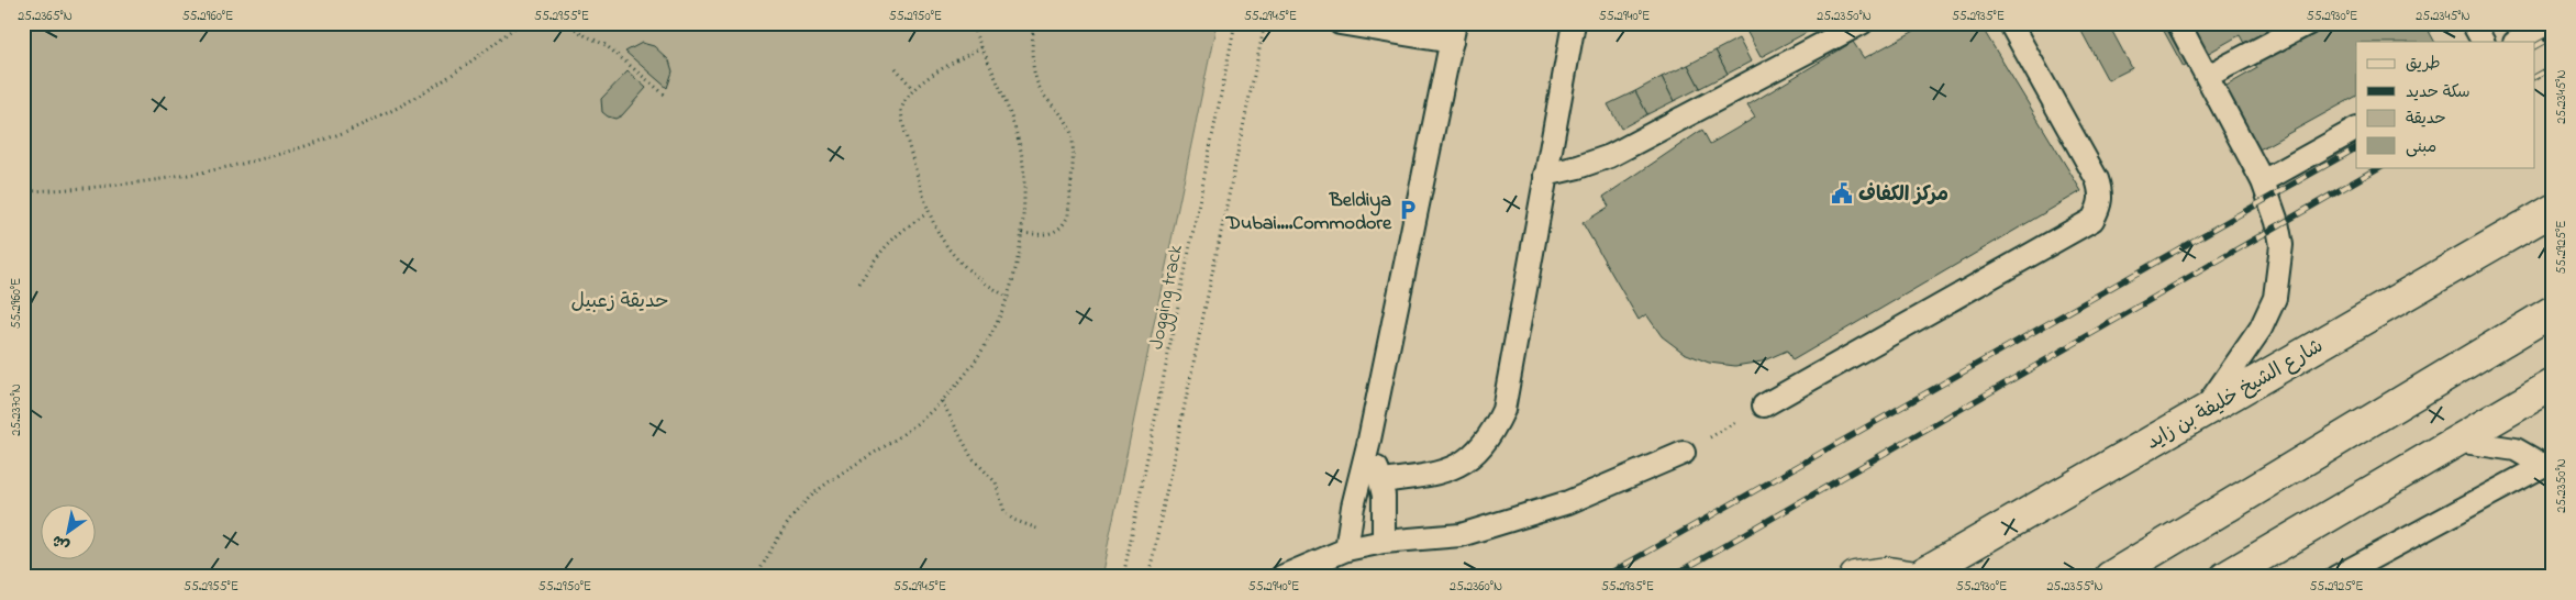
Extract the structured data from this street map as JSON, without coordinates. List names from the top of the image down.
{
  "streets": {
    "main road": ["شارع الشيخ خليفة بن زايد"],
    "path": ["Jogging track"]
  },
  "parks": ["حديقة زعبيل"],
  "places": {
    "public building": ["مركز الكفاف"],
    "parking": ["Beldiya Dubai....Commodore"]
  },
  "legend": [
    "طريق",
    "سكة حديد",
    "حديقة",
    "مبنى"
  ],
  "north": "bottom left",
  "coordinates": [
    "25.2365°N",
    "55.2960°E",
    "55.2955°E",
    "55.2950°E",
    "55.2945°E",
    "55.2940°E",
    "25.2350°N",
    "55.2935°E",
    "55.2930°E",
    "25.2345°N",
    "55.2925°E",
    "25.2370°N",
    "25.2360°N",
    "25.2355°N"
  ]
}
